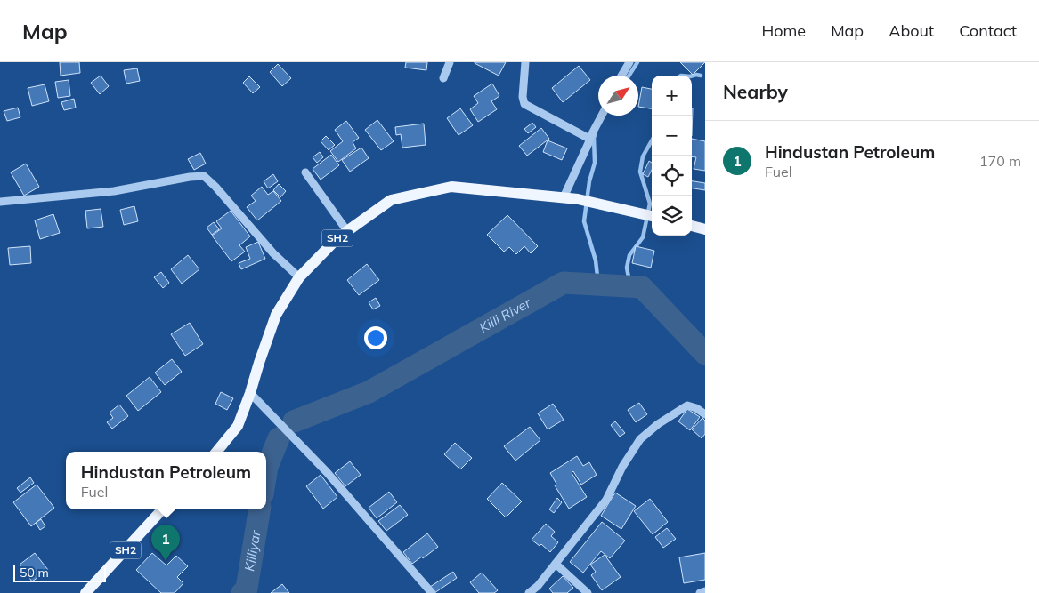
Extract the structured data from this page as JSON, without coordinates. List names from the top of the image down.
{
  "streets": {
    "main road": ["SH2"]
  },
  "water": ["Killi River", "Killiyar"],
  "scale_bar": "50 m",
  "north": "top right",
  "page": {
    "header": "Map",
    "nav": [
      "Home",
      "Map",
      "About",
      "Contact"
    ],
    "heading": "Nearby",
    "map_buttons": ["+", "−"],
    "list": [
      {
        "mark": "1",
        "name": "Hindustan Petroleum",
        "note": "Fuel",
        "value": "170 m"
      }
    ],
    "popup": ["Hindustan Petroleum", "Fuel"],
    "pins": "1",
    "scale": "50 m"
  }
}
